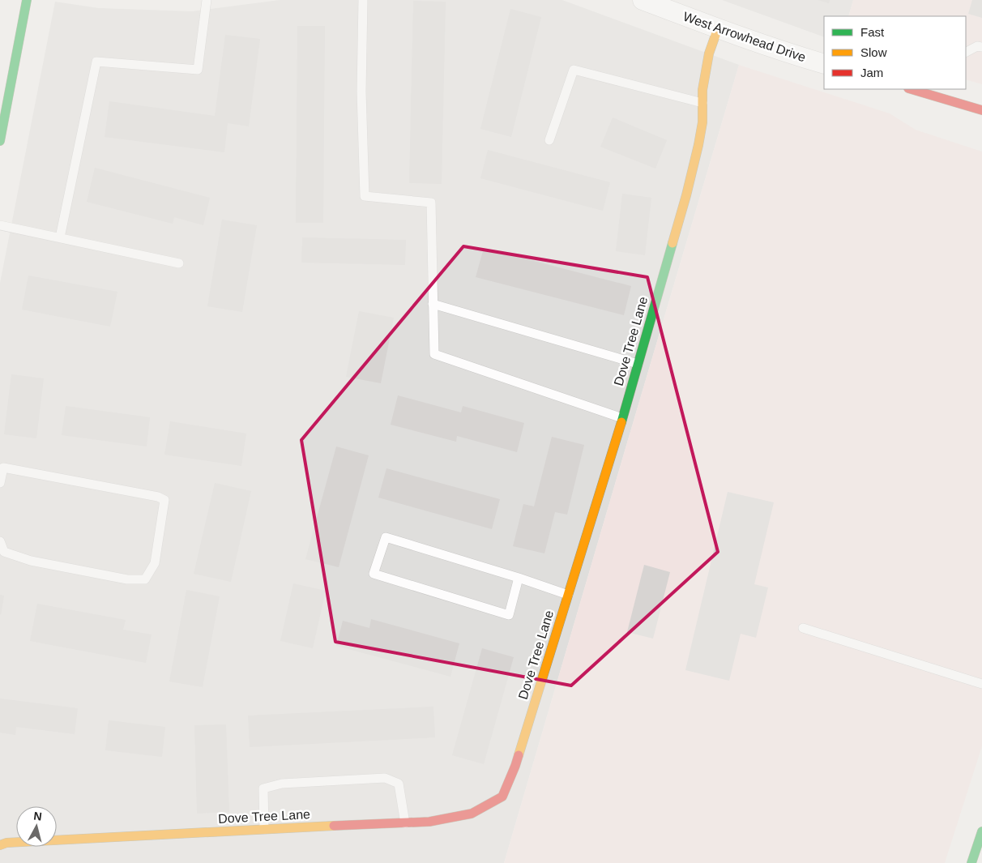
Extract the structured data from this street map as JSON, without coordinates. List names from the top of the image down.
{
  "streets": {
    "street": ["West Arrowhead Drive", "Dove Tree Lane"]
  },
  "crossings": [
    ["West Arrowhead Drive", "Dove Tree Lane"]
  ],
  "legend": ["Fast", "Slow", "Jam"],
  "north": "top"
}
